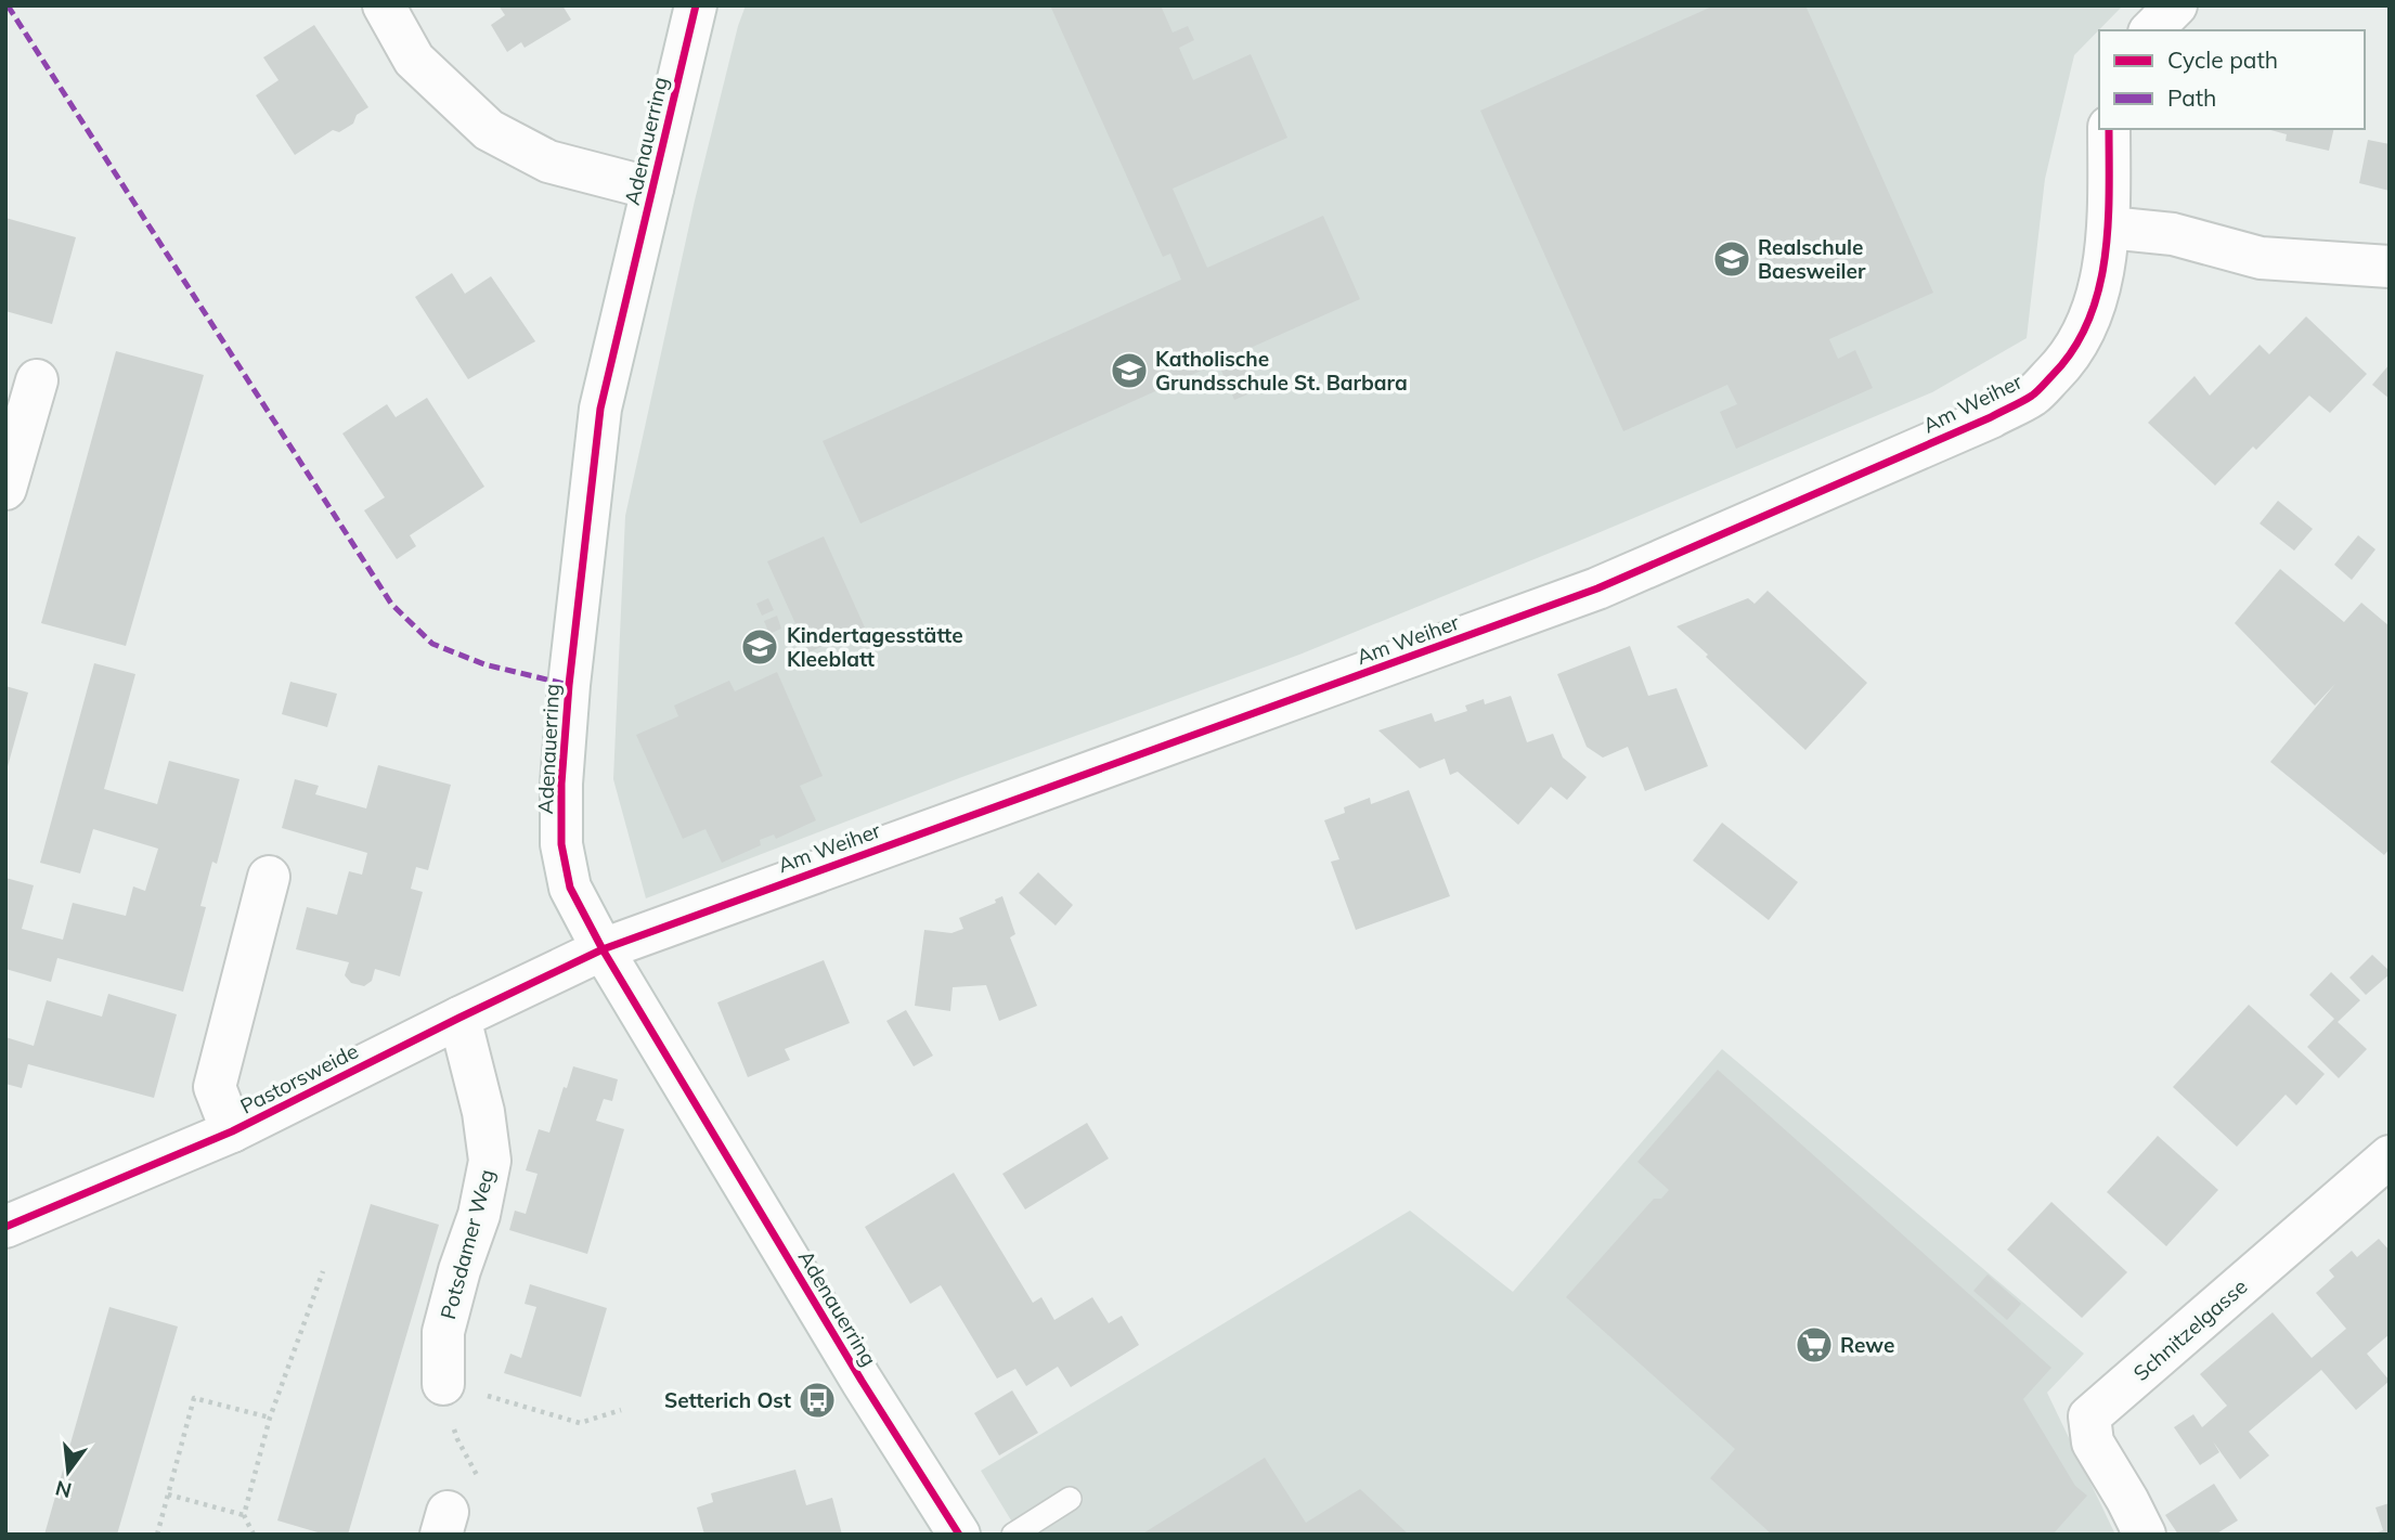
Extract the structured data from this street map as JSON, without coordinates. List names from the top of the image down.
{
  "streets": {
    "street": [
      "Adenauerring",
      "Am Weiher",
      "Pastorsweide",
      "Potsdamer Weg",
      "Schnitzelgasse"
    ]
  },
  "crossings": [
    ["Adenauerring", "Am Weiher"],
    ["Adenauerring", "Pastorsweide"],
    ["Am Weiher", "Pastorsweide"],
    ["Pastorsweide", "Potsdamer Weg"]
  ],
  "places": {
    "school or university": ["Realschule Baesweiler", "Katholische Grundsschule St. Barbara", "Kindertagesstätte Kleeblatt"],
    "supermarket": ["Rewe"],
    "bus stop": ["Setterich Ost"]
  },
  "legend": ["Cycle path", "Path"],
  "north": "bottom"
}
